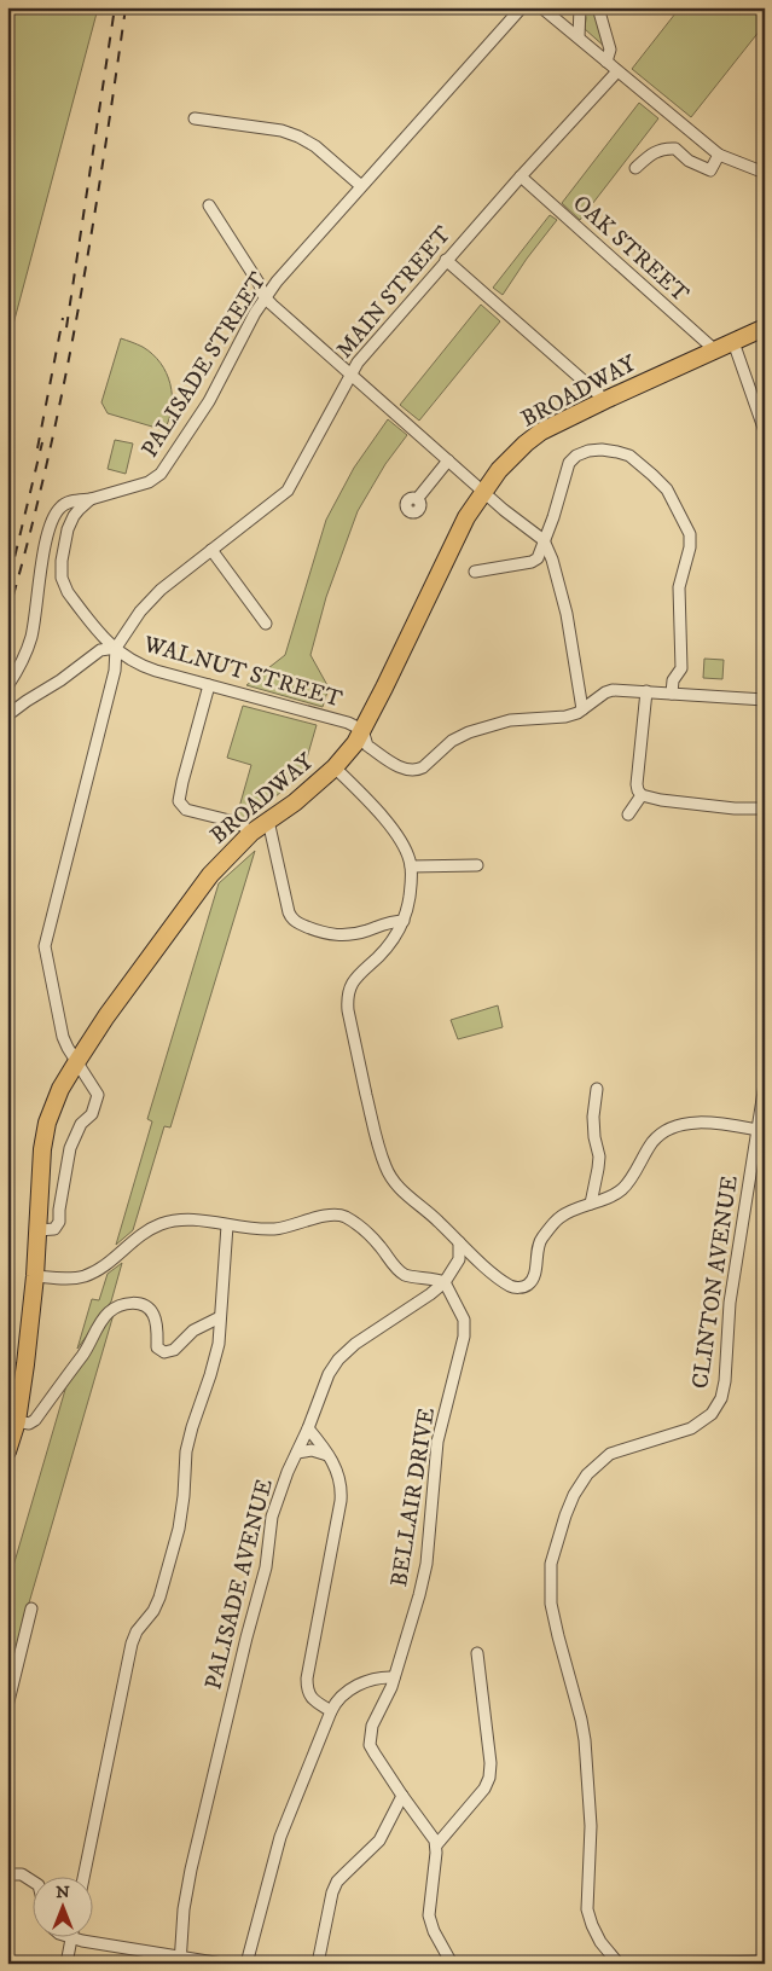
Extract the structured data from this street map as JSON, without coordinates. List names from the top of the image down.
{
  "streets": {
    "main road": ["BROADWAY"],
    "street": [
      "OAK STREET",
      "MAIN STREET",
      "PALISADE STREET",
      "WALNUT STREET",
      "CLINTON AVENUE",
      "BELLAIR DRIVE",
      "PALISADE AVENUE"
    ]
  },
  "crossings": [
    ["OAK STREET", "MAIN STREET"],
    ["OAK STREET", "BROADWAY"],
    ["MAIN STREET", "PALISADE STREET"],
    ["MAIN STREET", "WALNUT STREET"],
    ["PALISADE STREET", "WALNUT STREET"],
    ["BROADWAY", "WALNUT STREET"],
    ["BELLAIR DRIVE", "PALISADE AVENUE"]
  ],
  "north": "top"
}
